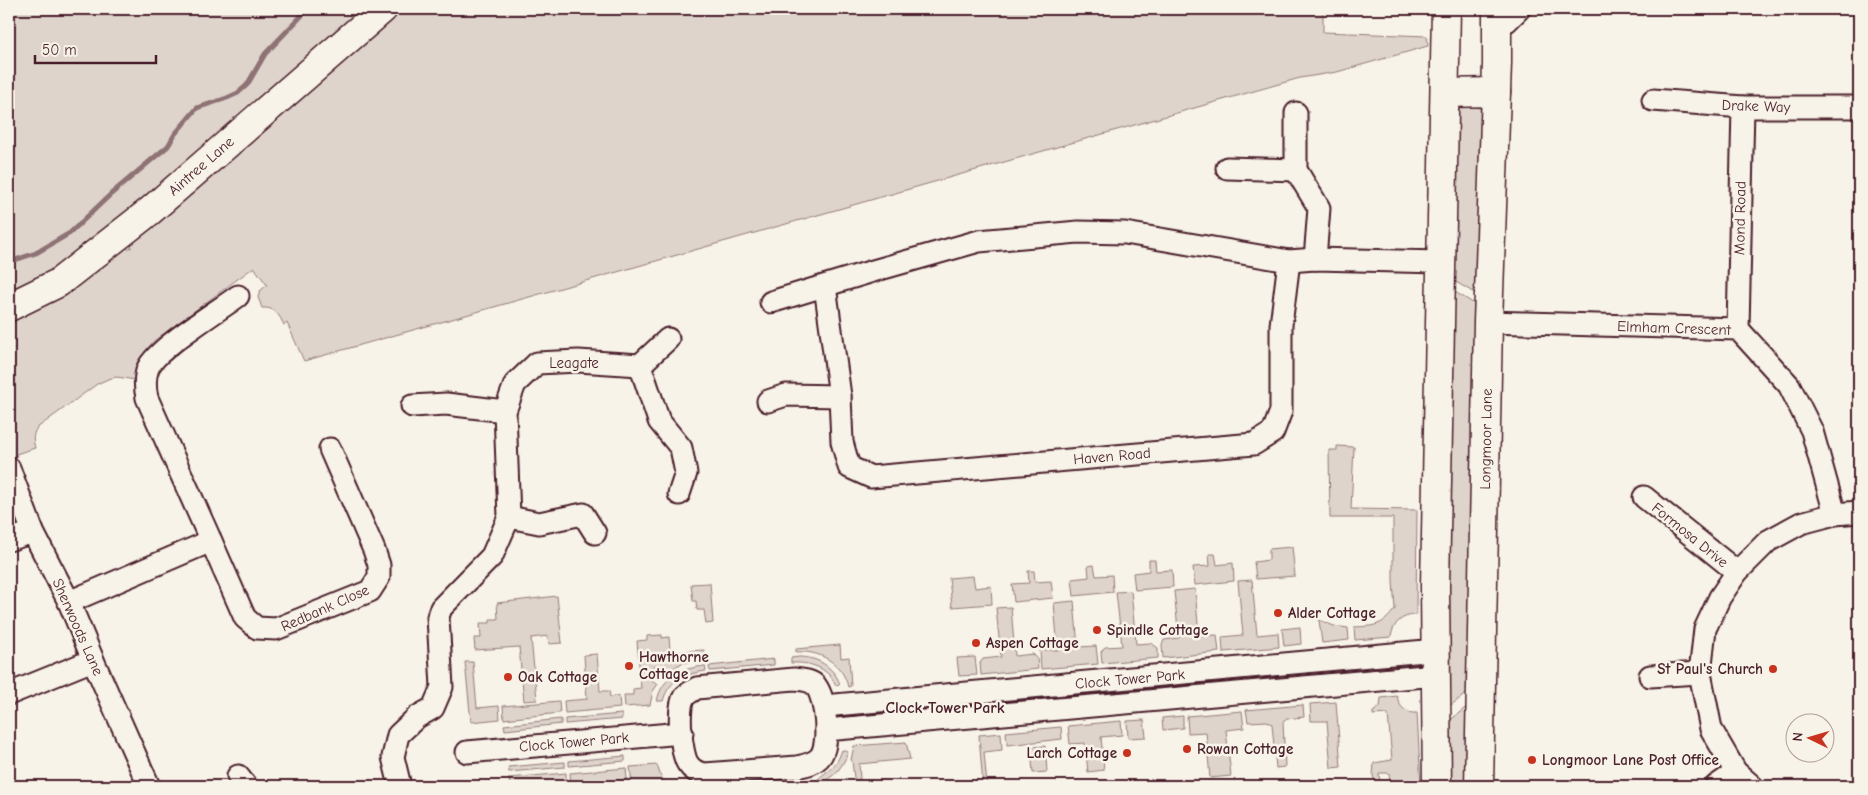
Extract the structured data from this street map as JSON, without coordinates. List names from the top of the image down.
{
  "streets": {
    "main road": ["Aintree Lane", "Longmoor Lane"],
    "street": [
      "Drake Way",
      "Mond Road",
      "Elmham Crescent",
      "Leagate",
      "Haven Road",
      "Formosa Drive",
      "Redbank Close",
      "Sherwoods Lane",
      "Clock Tower Park"
    ]
  },
  "crossings": [
    ["Drake Way", "Mond Road"],
    ["Mond Road", "Elmham Crescent"],
    ["Elmham Crescent", "Longmoor Lane"],
    ["Elmham Crescent", "Formosa Drive"]
  ],
  "districts": ["Clock Tower Park"],
  "places": [
    "Alder Cottage",
    "Spindle Cottage",
    "Aspen Cottage",
    "Hawthorne Cottage",
    "St Paul's Church",
    "Oak Cottage",
    "Rowan Cottage",
    "Larch Cottage",
    "Longmoor Lane Post Office"
  ],
  "scale_bar": "50 m",
  "north": "left"
}
